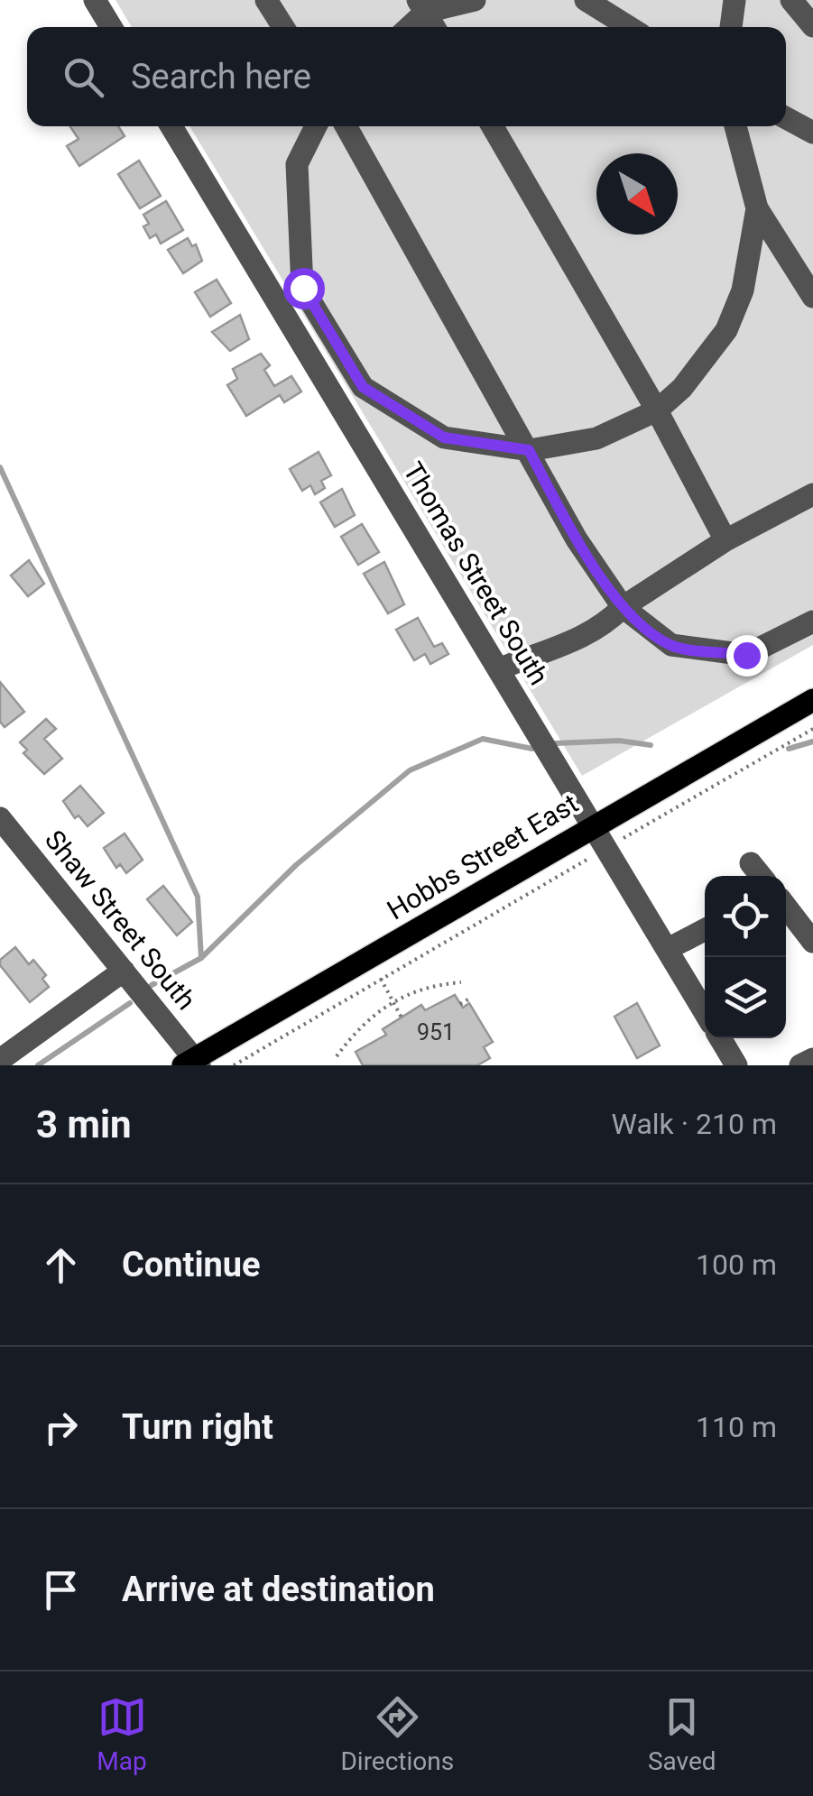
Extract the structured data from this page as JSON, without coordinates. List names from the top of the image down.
{
  "streets": {
    "main road": ["Hobbs Street East"],
    "street": ["Thomas Street South", "Shaw Street South"]
  },
  "crossings": [
    ["Thomas Street South", "Hobbs Street East"],
    ["Hobbs Street East", "Shaw Street South"]
  ],
  "house_numbers": ["951"],
  "north": "bottom right",
  "page": {
    "search": "Search here",
    "heading": ["3 min", "Walk · 210 m"],
    "list": [
      ["Continue", "100 m"],
      ["Turn right", "110 m"],
      "Arrive at destination"
    ],
    "nav": ["Map", "Directions", "Saved"]
  }
}
